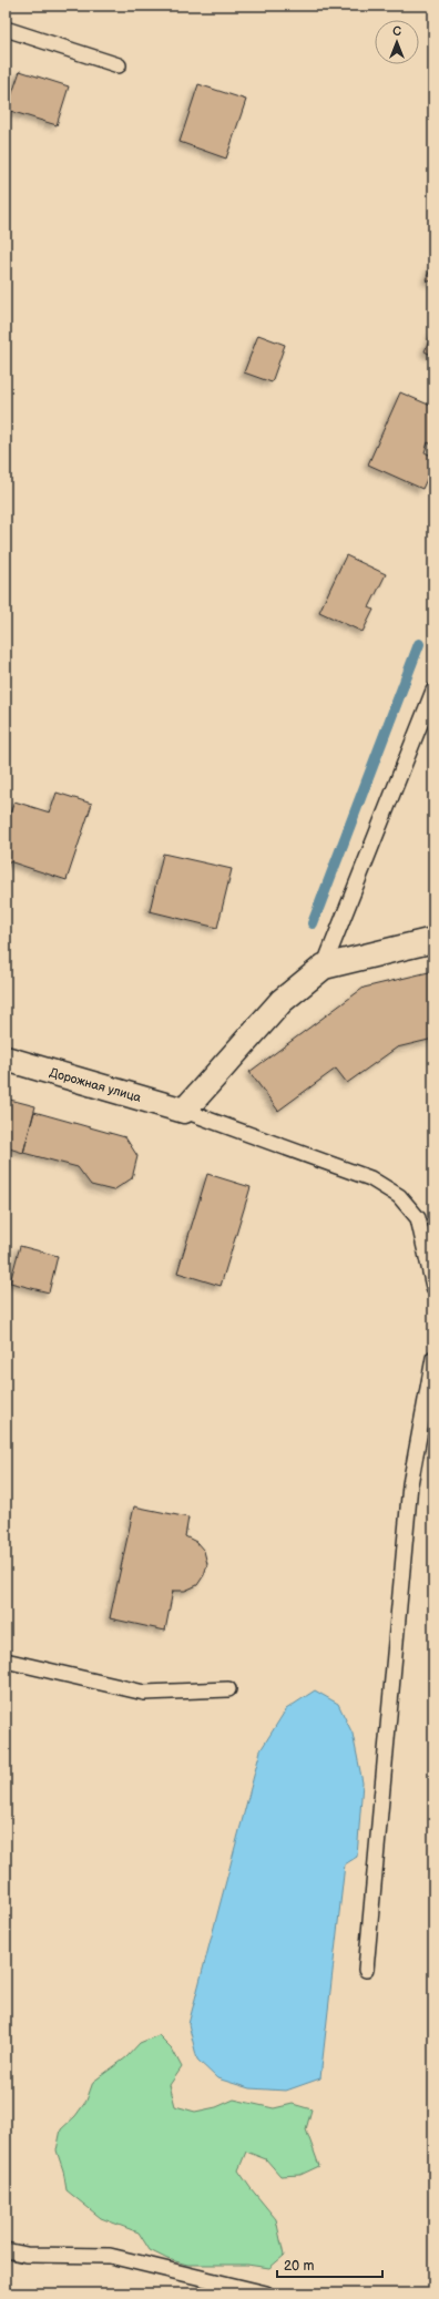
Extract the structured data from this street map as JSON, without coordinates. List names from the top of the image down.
{
  "streets": {
    "street": ["Дорожная улица"]
  },
  "scale_bar": "20 m",
  "north": "top"
}
